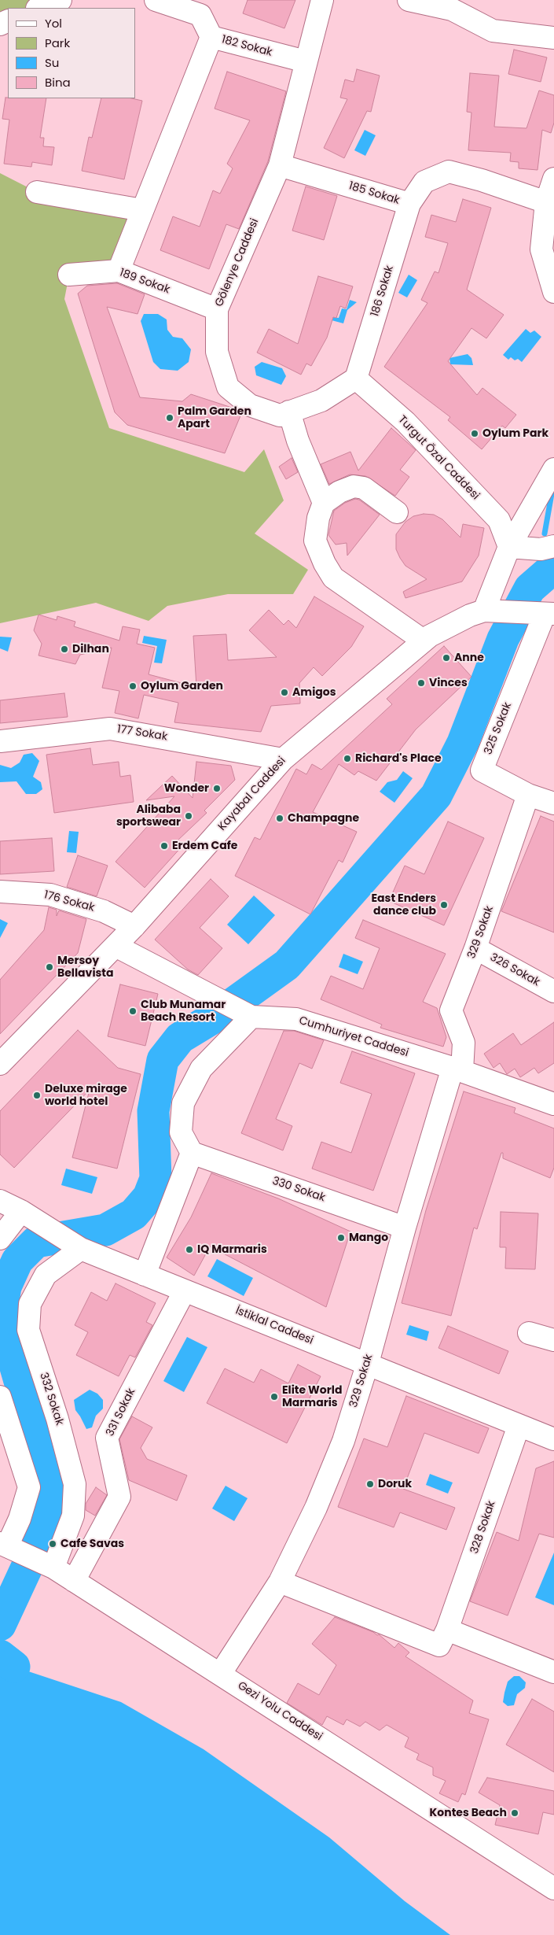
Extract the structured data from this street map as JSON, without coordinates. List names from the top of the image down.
{
  "streets": {
    "street": [
      "182 Sokak",
      "185 Sokak",
      "Gölenye Caddesi",
      "189 Sokak",
      "186 Sokak",
      "Turgut Özal Caddesi",
      "325 Sokak",
      "177 Sokak",
      "Kayabal Caddesi",
      "176 Sokak",
      "329 Sokak",
      "326 Sokak",
      "Cumhuriyet Caddesi",
      "330 Sokak",
      "İstiklal Caddesi",
      "332 Sokak",
      "331 Sokak",
      "328 Sokak",
      "Gezi Yolu Caddesi"
    ]
  },
  "crossings": [
    ["182 Sokak", "Gölenye Caddesi"],
    ["185 Sokak", "Gölenye Caddesi"],
    ["185 Sokak", "186 Sokak"],
    ["Gölenye Caddesi", "189 Sokak"],
    ["Gölenye Caddesi", "186 Sokak"],
    ["Gölenye Caddesi", "Turgut Özal Caddesi"],
    ["186 Sokak", "Turgut Özal Caddesi"],
    ["325 Sokak", "Kayabal Caddesi"],
    ["325 Sokak", "329 Sokak"],
    ["177 Sokak", "Kayabal Caddesi"],
    ["Kayabal Caddesi", "176 Sokak"],
    ["Kayabal Caddesi", "Cumhuriyet Caddesi"],
    ["329 Sokak", "326 Sokak"],
    ["329 Sokak", "Cumhuriyet Caddesi"],
    ["329 Sokak", "330 Sokak"],
    ["329 Sokak", "İstiklal Caddesi"],
    ["329 Sokak", "328 Sokak"],
    ["329 Sokak", "Gezi Yolu Caddesi"],
    ["İstiklal Caddesi", "332 Sokak"],
    ["İstiklal Caddesi", "331 Sokak"],
    ["İstiklal Caddesi", "328 Sokak"],
    ["332 Sokak", "Gezi Yolu Caddesi"],
    ["331 Sokak", "Gezi Yolu Caddesi"]
  ],
  "places": [
    "Palm Garden Apart",
    "Oylum Park",
    "Dilhan",
    "Anne",
    "Vinces",
    "Oylum Garden",
    "Amigos",
    "Richard's Place",
    "Wonder",
    "Alibaba sportswear",
    "Champagne",
    "Erdem Cafe",
    "East Enders dance club",
    "Mersoy Bellavista",
    "Club Munamar Beach Resort",
    "Deluxe mirage world hotel",
    "Mango",
    "IQ Marmaris",
    "Elite World Marmaris",
    "Doruk",
    "Cafe Savas",
    "Kontes Beach"
  ],
  "legend": [
    "Yol",
    "Park",
    "Su",
    "Bina"
  ]
}
